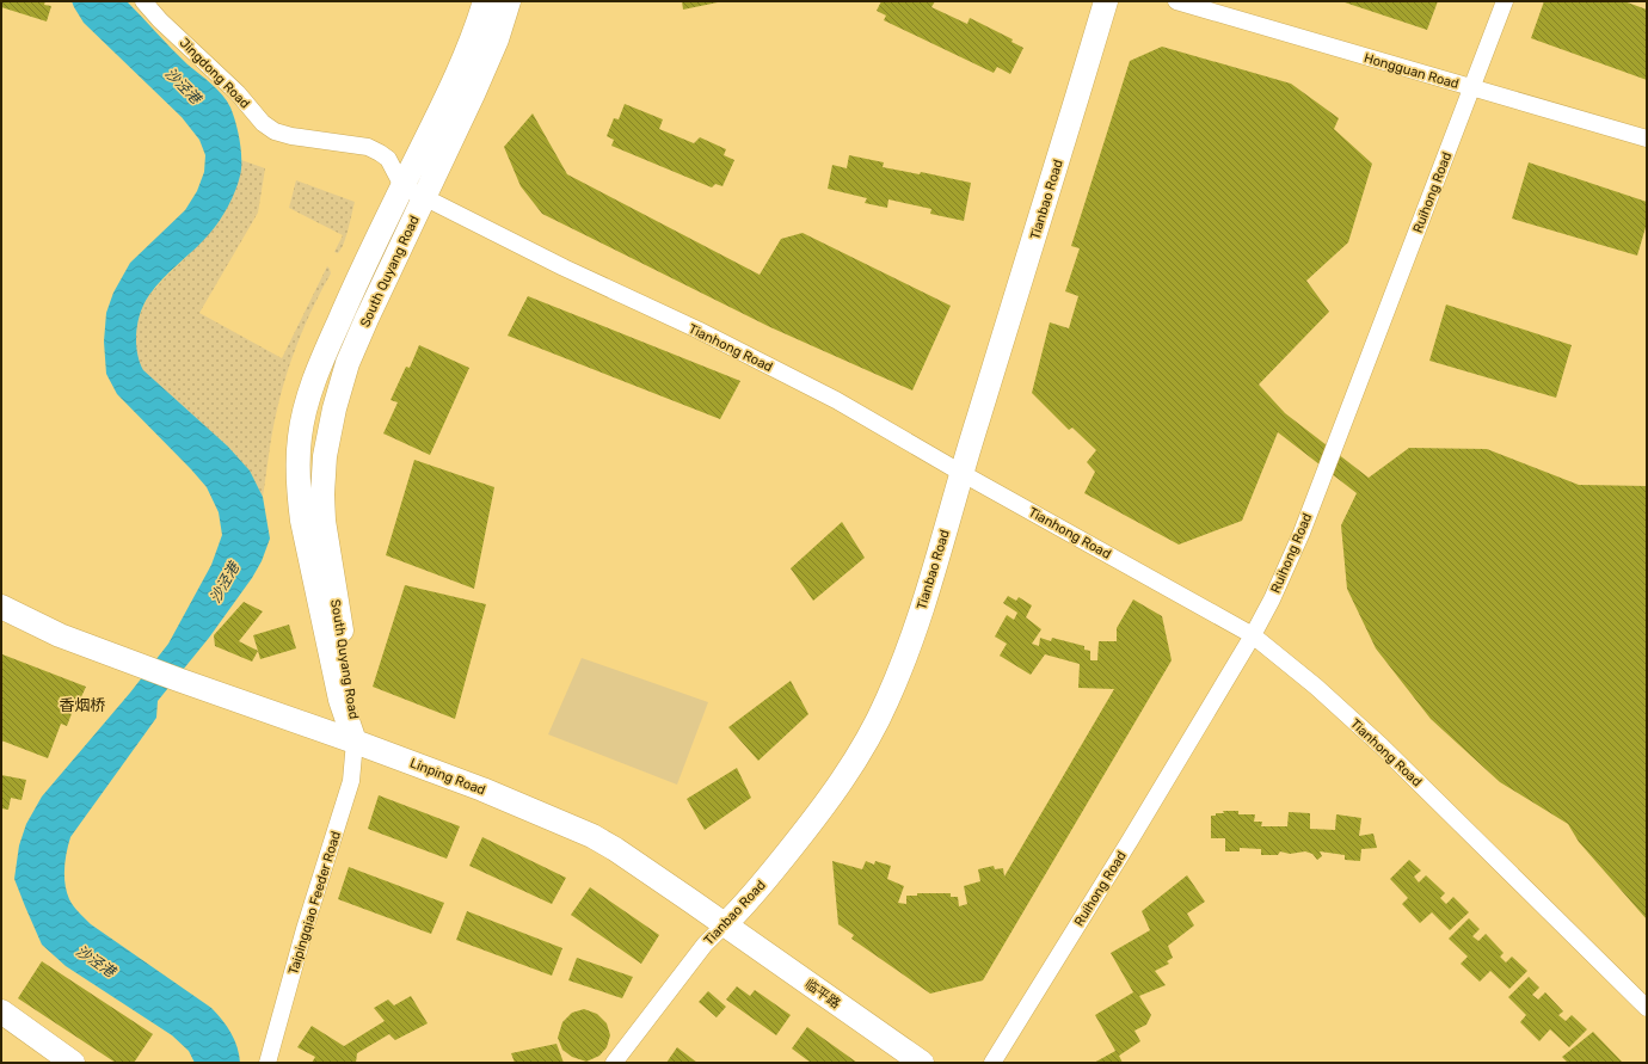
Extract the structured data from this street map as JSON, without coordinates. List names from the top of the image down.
{
  "streets": {
    "main road": [
      "Tianbao Road",
      "South Quyang Road",
      "Linping Road",
      "临平路"
    ],
    "street": [
      "Hongguan Road",
      "Jingdong Road",
      "Ruihong Road",
      "Tianhong Road",
      "Taipingqiao Feeder Road"
    ]
  },
  "crossings": [
    ["Hongguan Road", "Ruihong Road"],
    ["Jingdong Road", "South Quyang Road"],
    ["Jingdong Road", "Tianhong Road"],
    ["Ruihong Road", "Tianhong Road"],
    ["Tianbao Road", "Tianhong Road"],
    ["Tianbao Road", "Linping Road"],
    ["Tianbao Road", "临平路"],
    ["South Quyang Road", "Tianhong Road"],
    ["South Quyang Road", "Linping Road"],
    ["South Quyang Road", "Taipingqiao Feeder Road"],
    ["Linping Road", "Taipingqiao Feeder Road"],
    ["Linping Road", "临平路"]
  ],
  "districts": ["香烟桥"],
  "water": ["沙泾港"]
}
